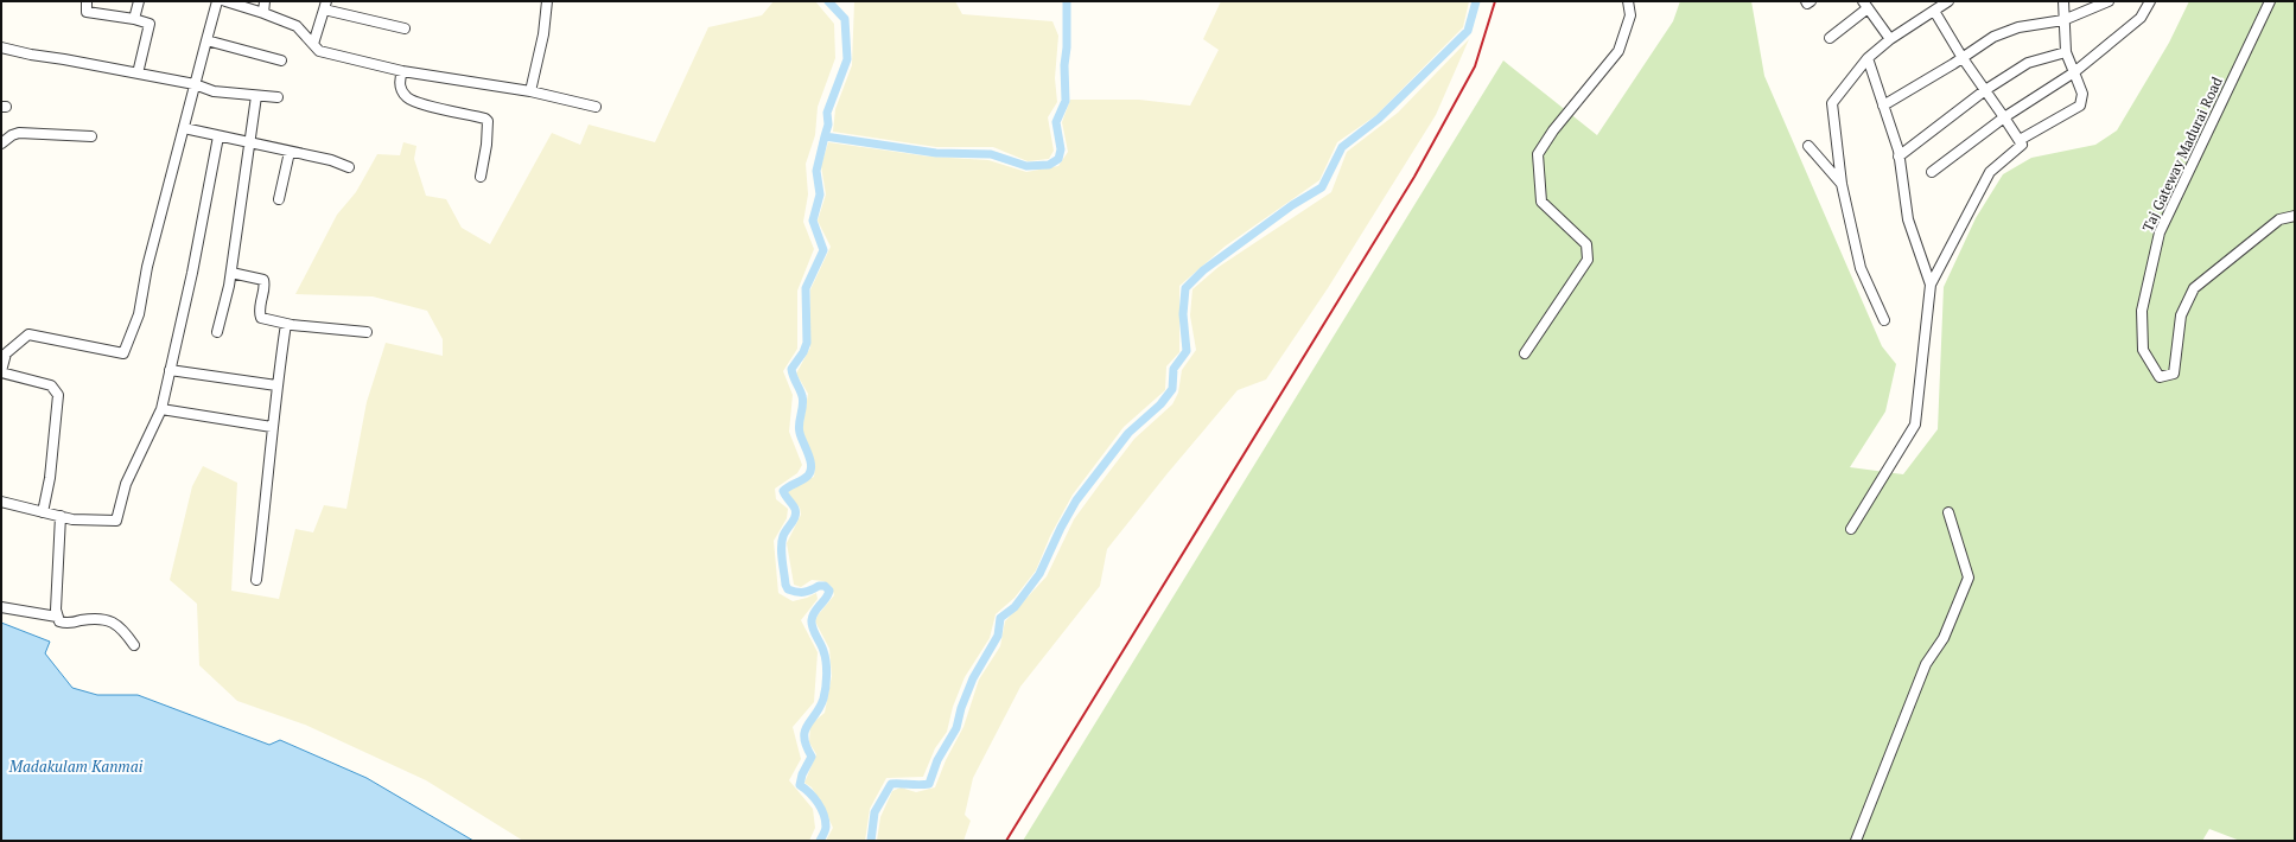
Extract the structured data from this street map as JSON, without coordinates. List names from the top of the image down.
{
  "streets": {
    "street": ["Taj Gateway Madurai Road"]
  },
  "water": ["Madakulam Kanmai"]
}
